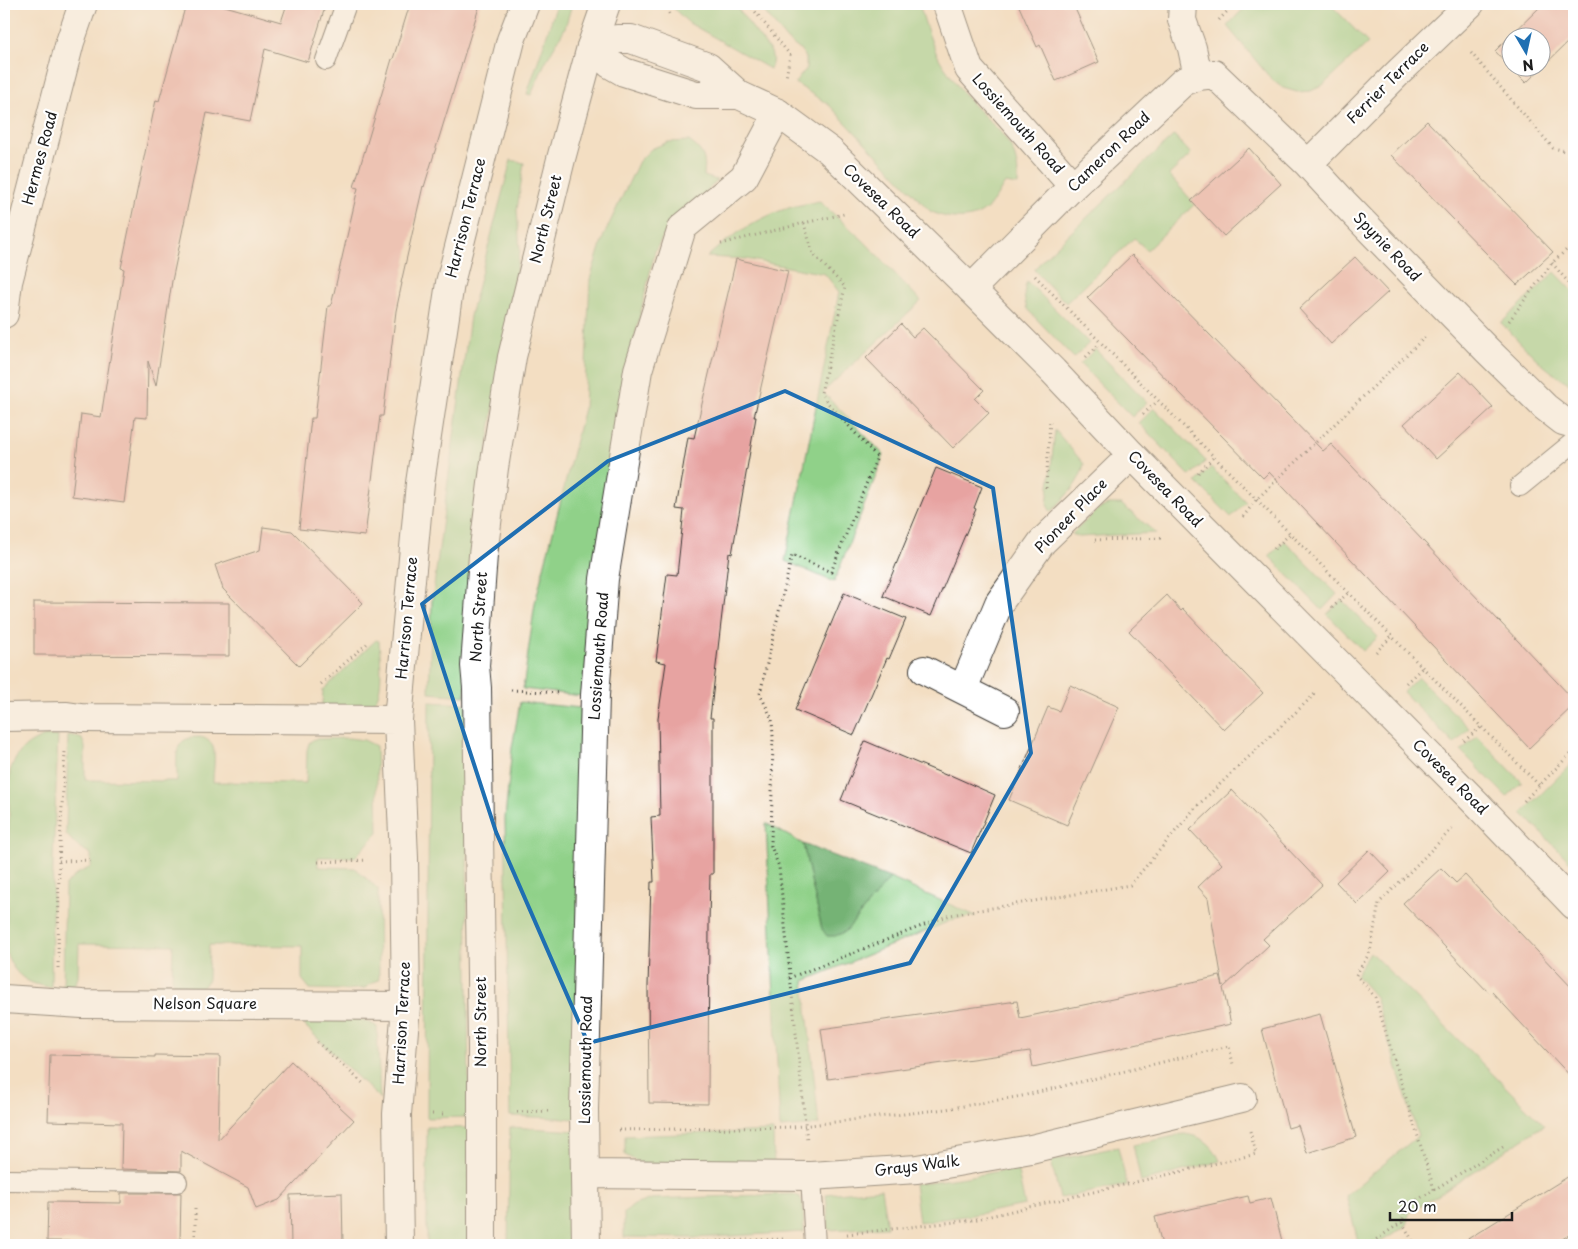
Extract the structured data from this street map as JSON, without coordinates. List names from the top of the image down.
{
  "streets": {
    "street": [
      "Ferrier Terrace",
      "Lossiemouth Road",
      "Cameron Road",
      "Hermes Road",
      "Covesea Road",
      "Harrison Terrace",
      "North Street",
      "Spynie Road",
      "Pioneer Place",
      "Nelson Square",
      "Grays Walk"
    ]
  },
  "crossings": [
    ["Ferrier Terrace", "Spynie Road"],
    ["Lossiemouth Road", "Cameron Road"],
    ["Lossiemouth Road", "Covesea Road"],
    ["Lossiemouth Road", "Grays Walk"],
    ["Cameron Road", "Covesea Road"],
    ["Cameron Road", "Spynie Road"],
    ["Covesea Road", "North Street"],
    ["Covesea Road", "Pioneer Place"],
    ["Harrison Terrace", "Nelson Square"]
  ],
  "scale_bar": "20 m",
  "north": "bottom"
}
